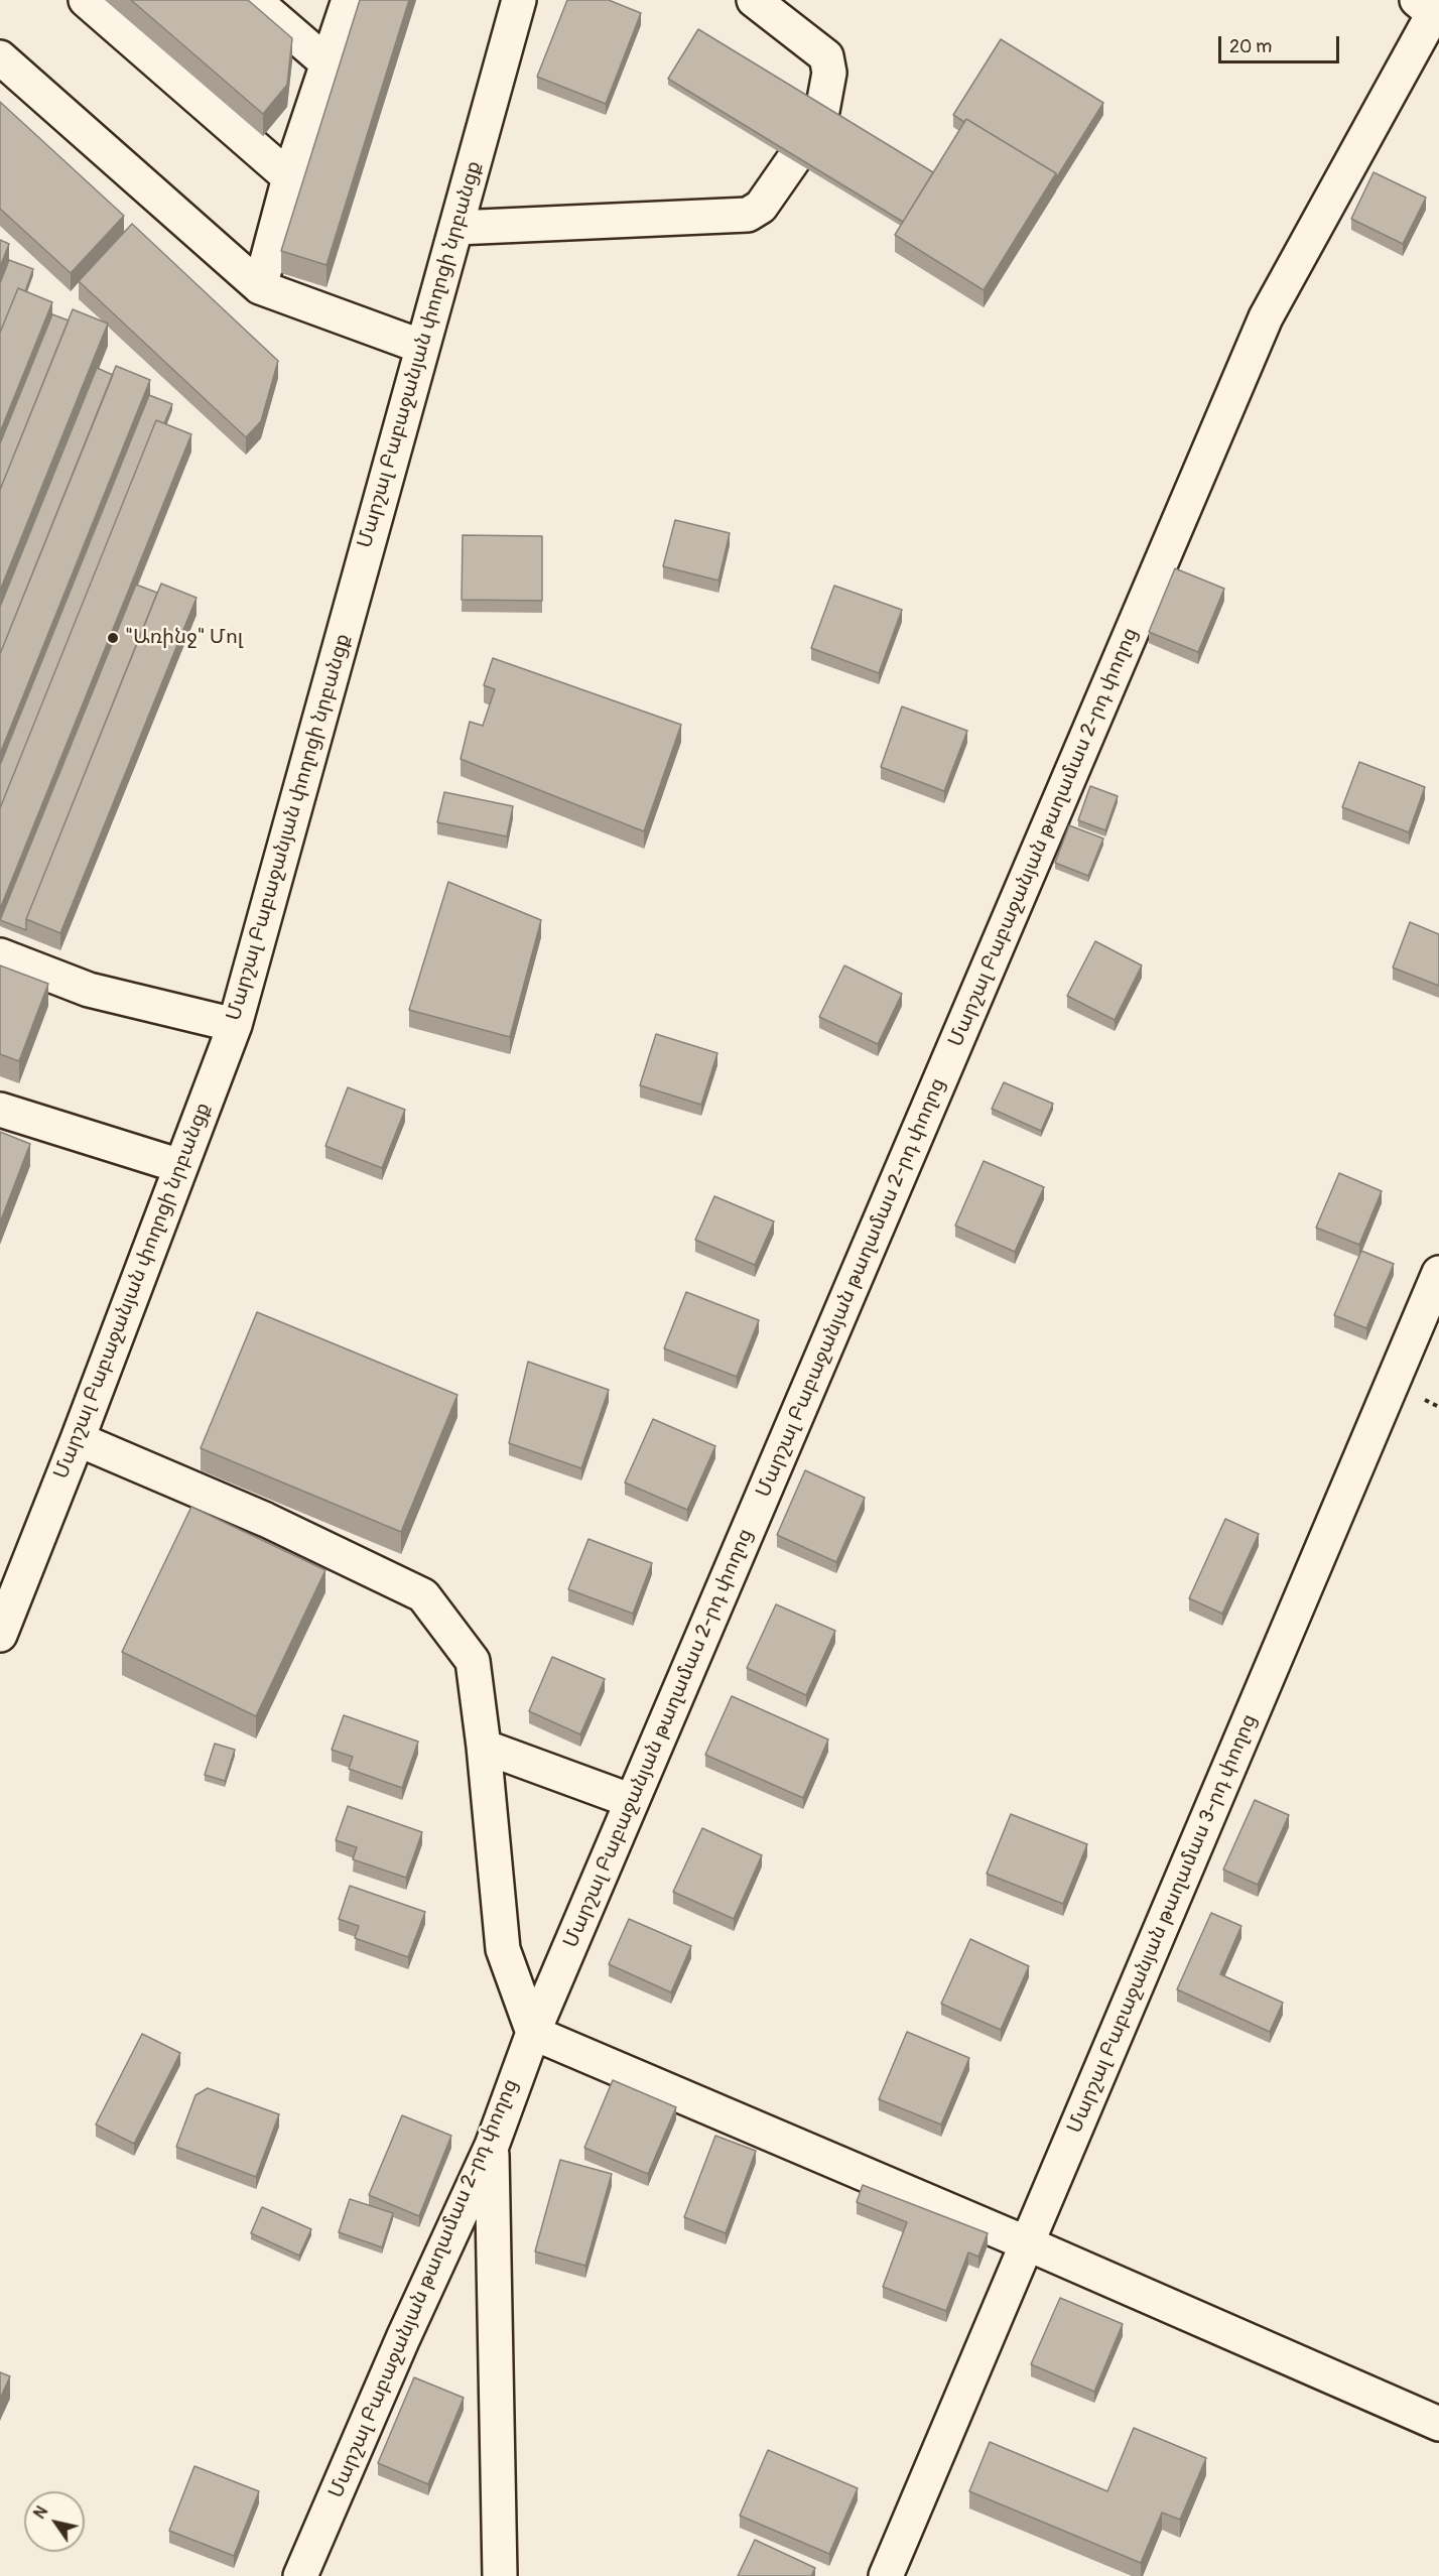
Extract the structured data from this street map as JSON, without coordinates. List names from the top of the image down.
{
  "streets": {
    "street": ["Մարշալ Բաբաջանյան փողոցի նրբանցք", "Մարշալ Բաբաջանյան թաղամաս 2-րդ փողոց", "Մարշալ Բաբաջանյան թաղամաս 3-րդ փողոց"]
  },
  "places": ["\"Առինջ\" Մոլ"],
  "scale_bar": "20 m",
  "north": "top left"
}
